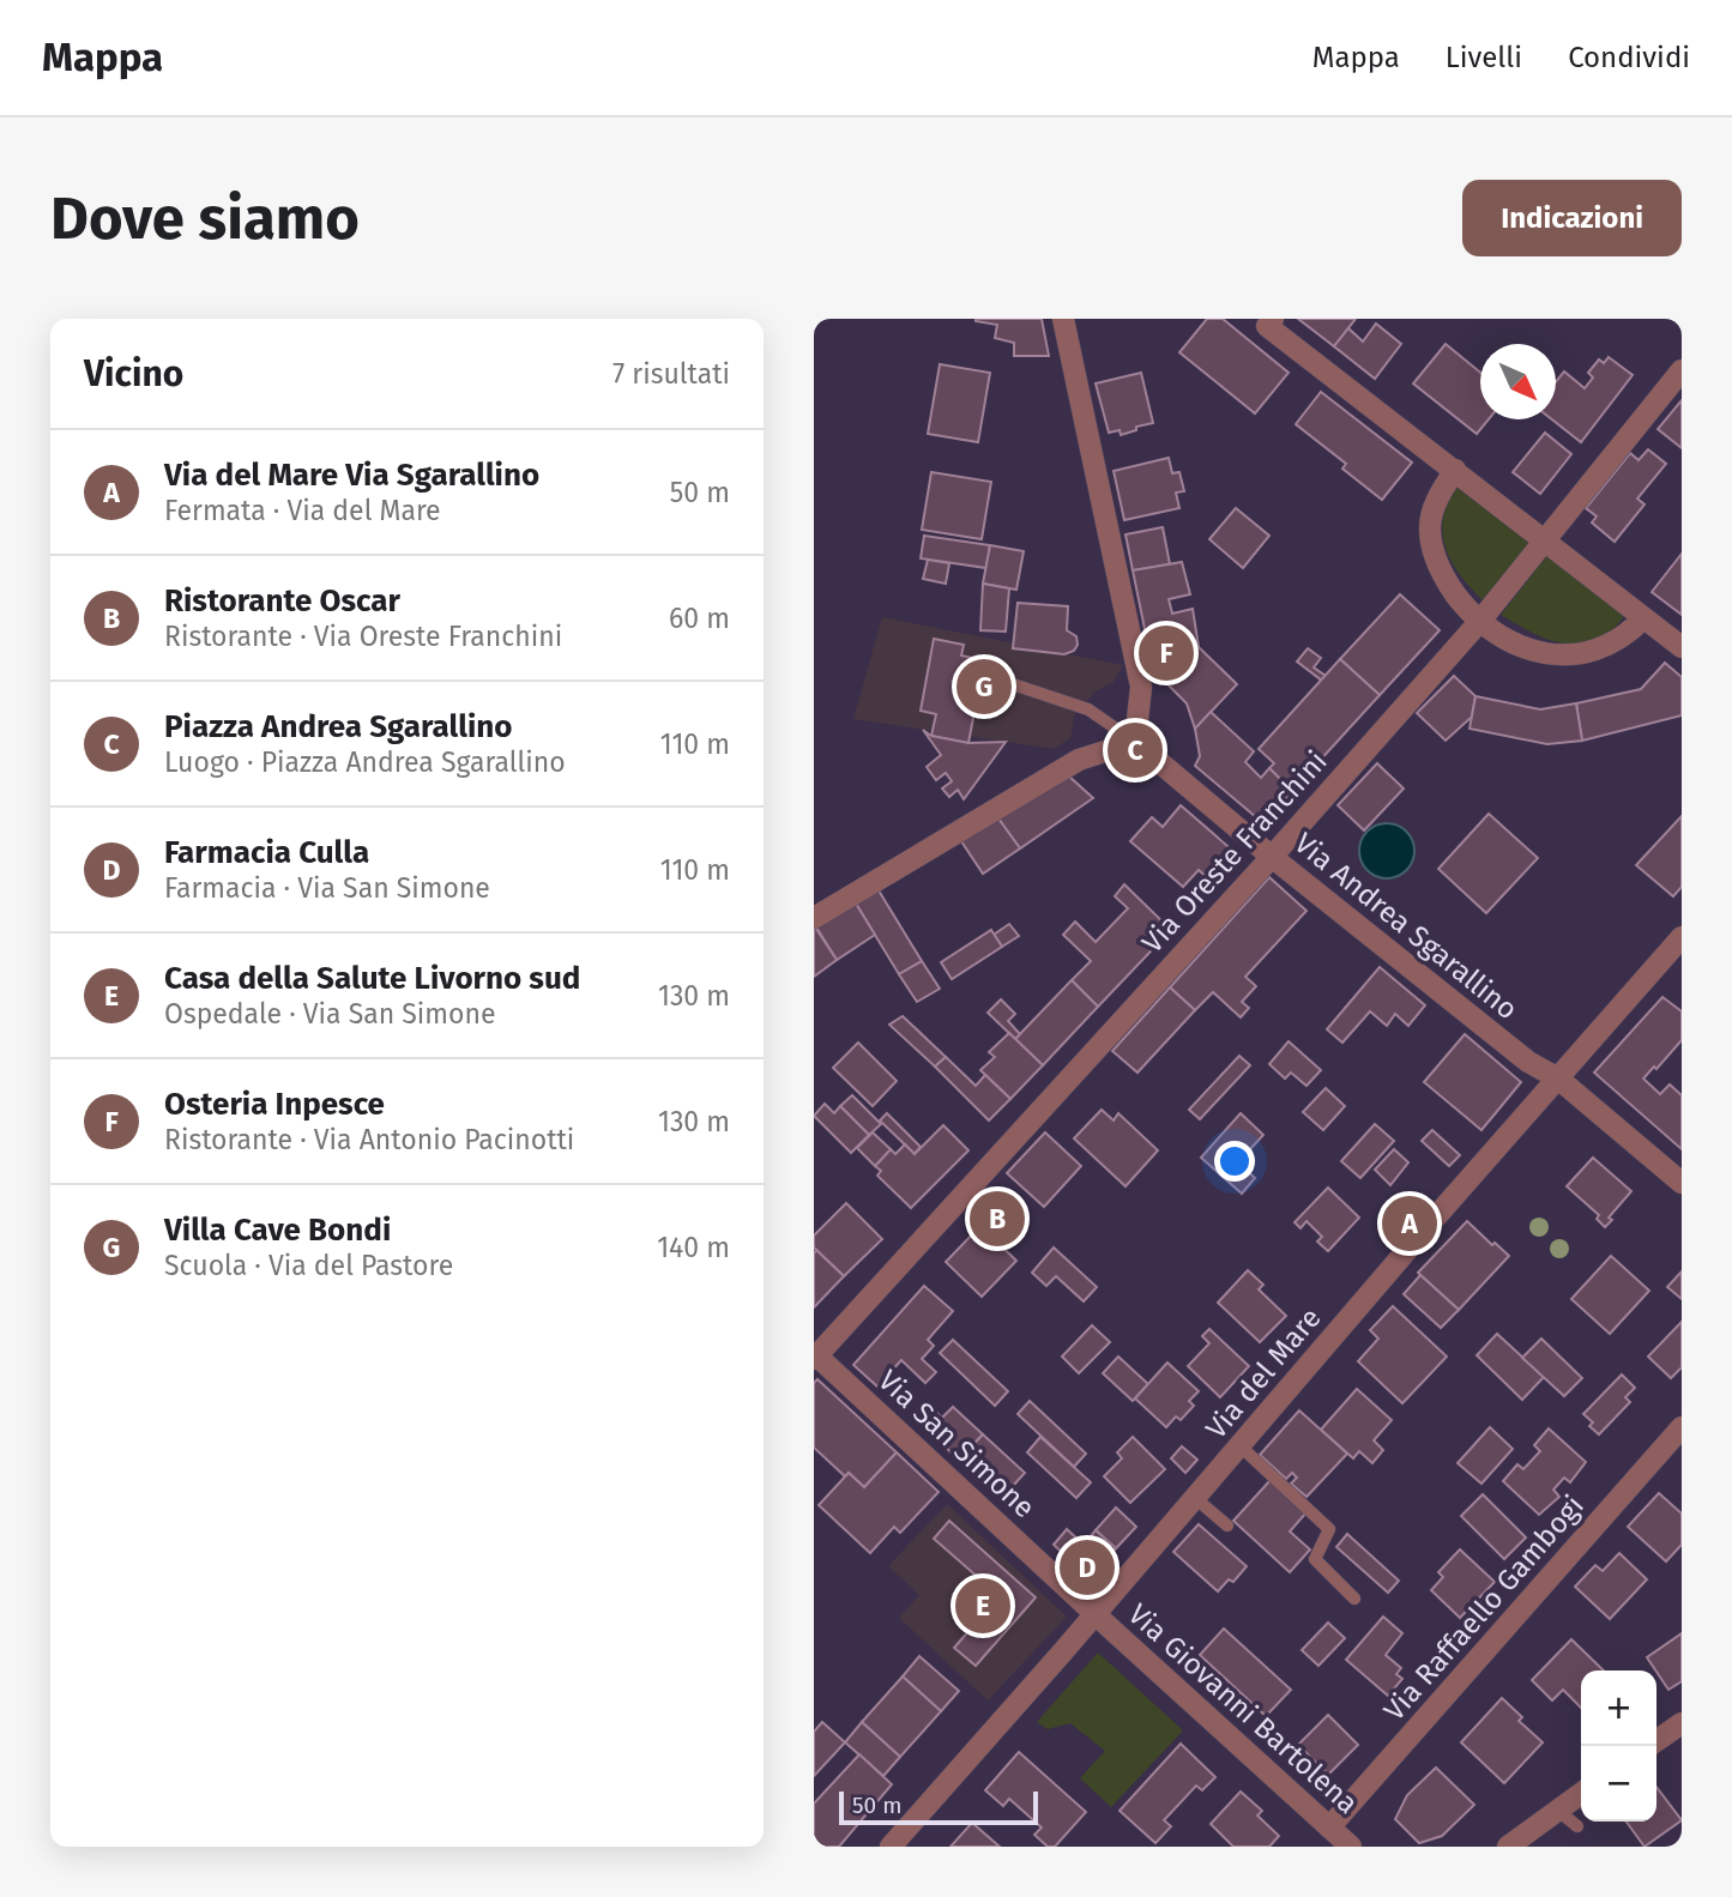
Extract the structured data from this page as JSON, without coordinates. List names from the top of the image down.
{
  "streets": {
    "street": [
      "Via Oreste Franchini",
      "Via Andrea Sgarallino",
      "Via del Mare",
      "Via San Simone",
      "Via Raffaello Gambogi",
      "Via Giovanni Bartolena"
    ]
  },
  "crossings": [
    ["Via Oreste Franchini", "Via Andrea Sgarallino"],
    ["Via Oreste Franchini", "Via San Simone"],
    ["Via Andrea Sgarallino", "Via del Mare"],
    ["Via del Mare", "Via San Simone"],
    ["Via del Mare", "Via Giovanni Bartolena"],
    ["Via San Simone", "Via Giovanni Bartolena"],
    ["Via Raffaello Gambogi", "Via Giovanni Bartolena"]
  ],
  "scale_bar": "50 m",
  "north": "bottom right",
  "page": {
    "header": "Mappa",
    "nav": ["Mappa", "Livelli", "Condividi"],
    "buttons": "Indicazioni",
    "title": "Dove siamo",
    "heading": ["Vicino", "7 risultati"],
    "list": [
      {
        "mark": "A",
        "name": "Via del Mare Via Sgarallino",
        "note": "Fermata · Via del Mare",
        "value": "50 m"
      },
      {
        "mark": "B",
        "name": "Ristorante Oscar",
        "note": "Ristorante · Via Oreste Franchini",
        "value": "60 m"
      },
      {
        "mark": "C",
        "name": "Piazza Andrea Sgarallino",
        "note": "Luogo · Piazza Andrea Sgarallino",
        "value": "110 m"
      },
      {
        "mark": "D",
        "name": "Farmacia Culla",
        "note": "Farmacia · Via San Simone",
        "value": "110 m"
      },
      {
        "mark": "E",
        "name": "Casa della Salute Livorno sud",
        "note": "Ospedale · Via San Simone",
        "value": "130 m"
      },
      {
        "mark": "F",
        "name": "Osteria Inpesce",
        "note": "Ristorante · Via Antonio Pacinotti",
        "value": "130 m"
      },
      {
        "mark": "G",
        "name": "Villa Cave Bondi",
        "note": "Scuola · Via del Pastore",
        "value": "140 m"
      }
    ],
    "pins": [
      "F",
      "G",
      "C",
      "B",
      "A",
      "D",
      "E"
    ],
    "map_buttons": ["+", "−"],
    "scale": "50 m"
  }
}
